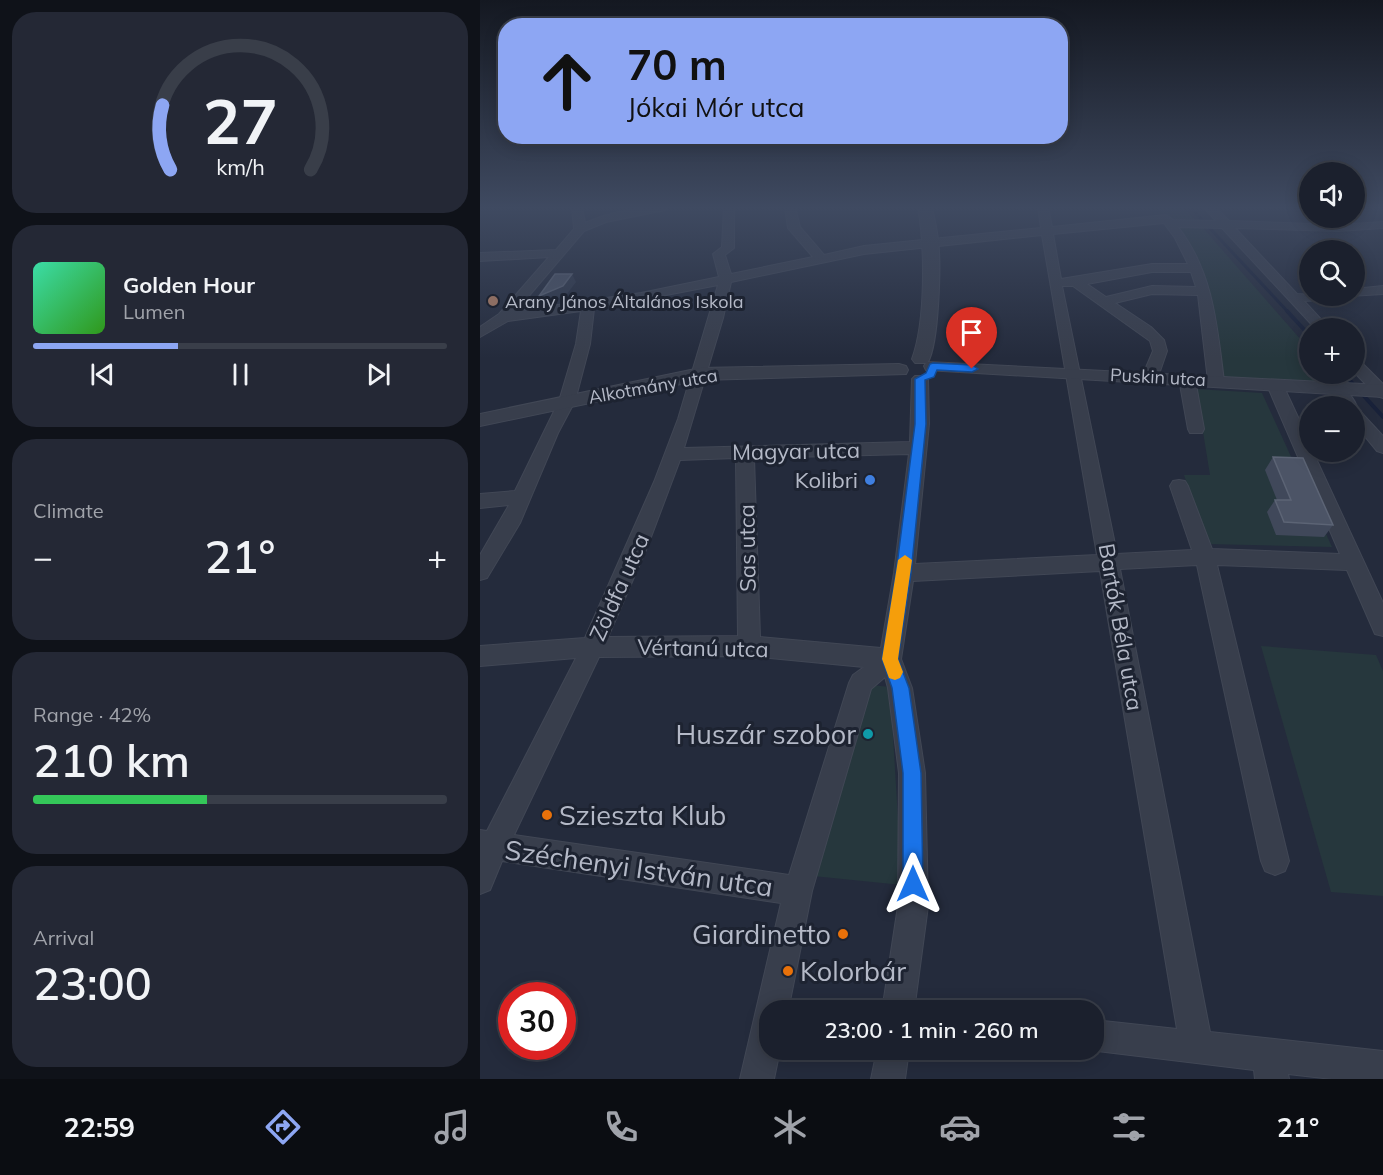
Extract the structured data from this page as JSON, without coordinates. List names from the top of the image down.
{
  "streets": {
    "street": [
      "Puskin utca",
      "Alkotmány utca",
      "Magyar utca",
      "Sas utca",
      "Zöldfa utca",
      "Bartók Béla utca",
      "Vértanú utca",
      "Széchenyi István utca"
    ]
  },
  "crossings": [
    ["Puskin utca", "Alkotmány utca"],
    ["Puskin utca", "Bartók Béla utca"],
    ["Alkotmány utca", "Zöldfa utca"],
    ["Magyar utca", "Sas utca"],
    ["Magyar utca", "Zöldfa utca"],
    ["Sas utca", "Vértanú utca"],
    ["Zöldfa utca", "Vértanú utca"],
    ["Zöldfa utca", "Széchenyi István utca"]
  ],
  "places": [
    "Arany János Általános Iskola",
    "Kolibri",
    "Huszár szobor",
    "Szieszta Klub",
    "Giardinetto",
    "Kolorbár"
  ],
  "page": {
    "turn": ["70 m", "Jókai Mór utca"],
    "map_buttons": ["+", "−"],
    "song": ["Golden Hour", "Lumen"],
    "tile": [
      "Climate",
      ["Range · 42%", "210 km"],
      ["Arrival", "23:00"]
    ],
    "heat": ["−", "21°", "+"],
    "limit": "30",
    "trip": "23:00 · 1 min · 260 m",
    "tabs": ["22:59", "21°"],
    "gauge": ["27", "km/h"]
  }
}
